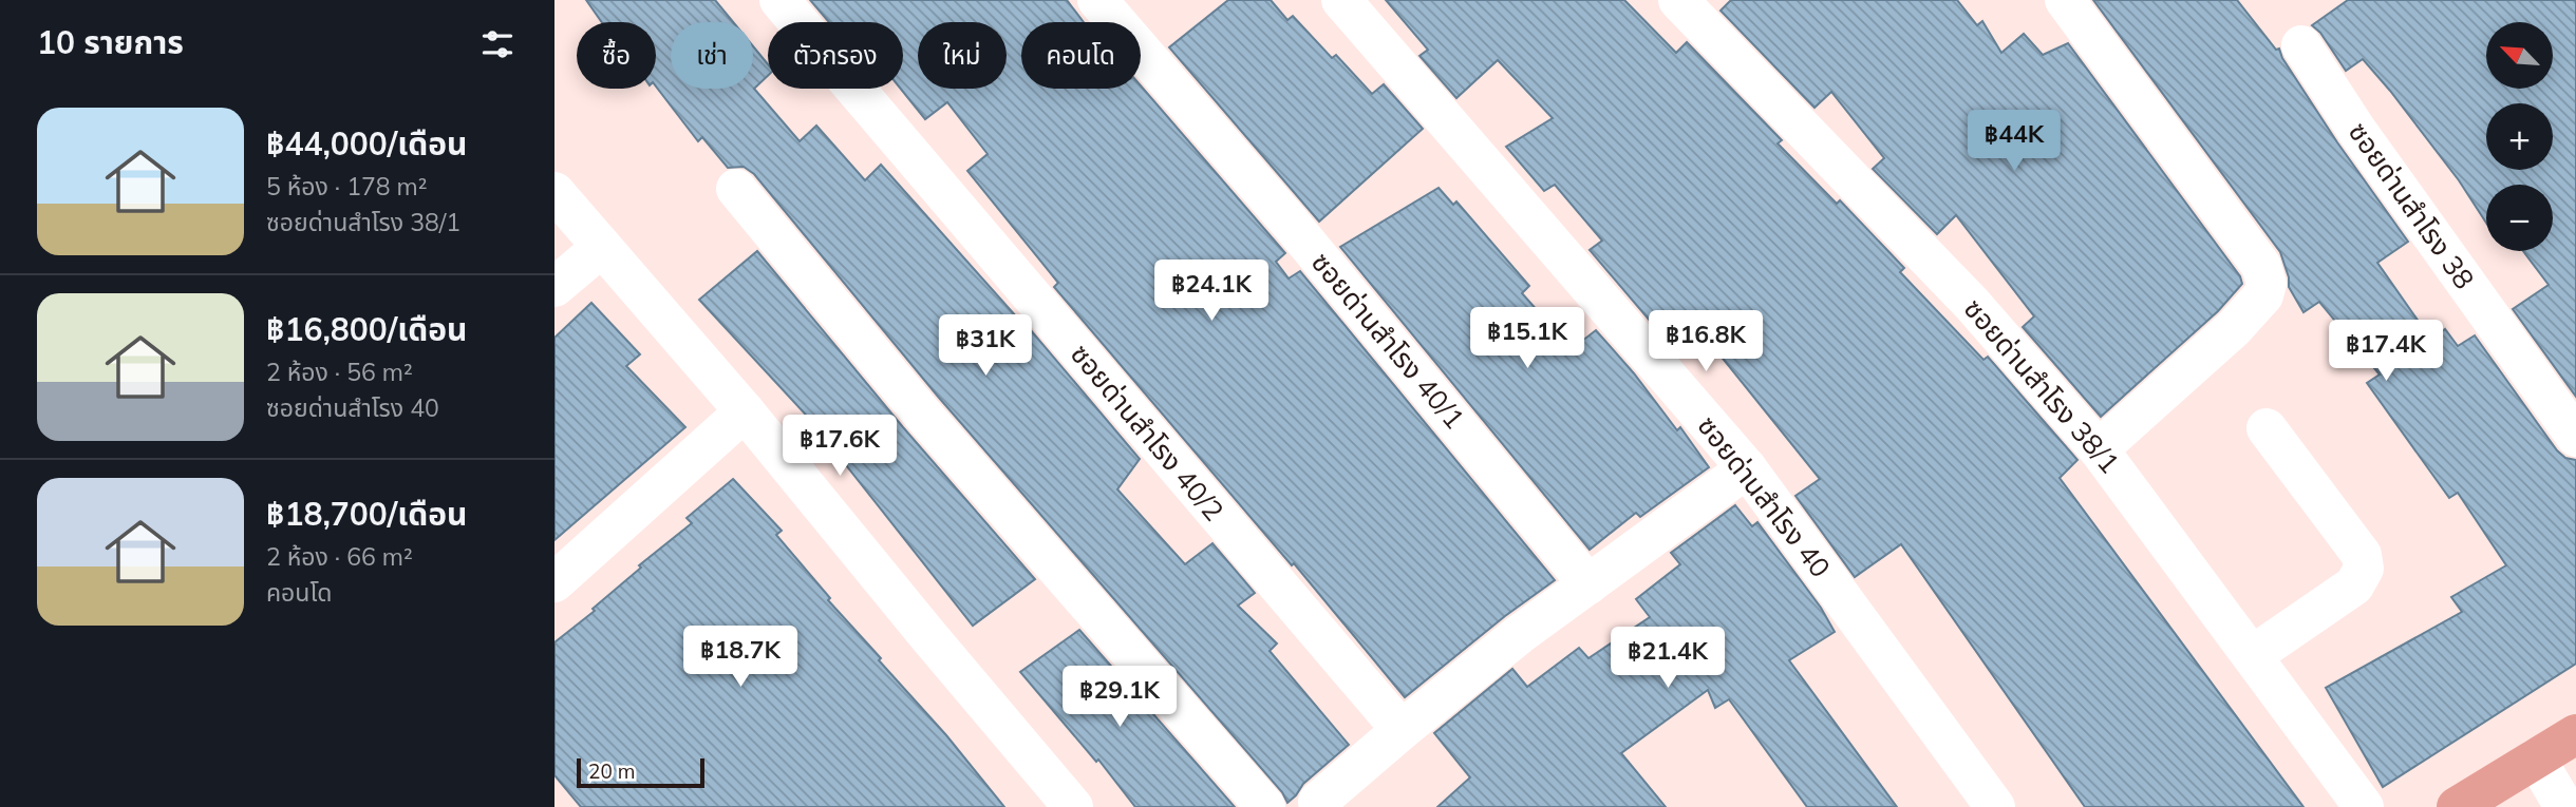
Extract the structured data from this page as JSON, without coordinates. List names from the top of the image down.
{
  "streets": {
    "street": [
      "ซอยด่านสำโรง 38",
      "ซอยด่านสำโรง 40/1",
      "ซอยด่านสำโรง 38/1",
      "ซอยด่านสำโรง 40/2",
      "ซอยด่านสำโรง 40"
    ]
  },
  "scale_bar": "20 m",
  "north": "top left",
  "page": {
    "heading": "10 รายการ",
    "map_buttons": ["+", "−"],
    "chip": [
      "ซื้อ",
      "เช่า",
      "ตัวกรอง",
      "ใหม่",
      "คอนโด"
    ],
    "list": [
      {
        "name": "฿44,000/เดือน",
        "note": "5 ห้อง · 178 m² · ซอยด่านสำโรง 38/1"
      },
      {
        "name": "฿16,800/เดือน",
        "note": "2 ห้อง · 56 m² · ซอยด่านสำโรง 40"
      },
      {
        "name": "฿18,700/เดือน",
        "note": "2 ห้อง · 66 m² · คอนโด"
      }
    ],
    "price": [
      "฿44K",
      "฿24.1K",
      "฿15.1K",
      "฿16.8K",
      "฿31K",
      "฿17.4K",
      "฿17.6K",
      "฿18.7K",
      "฿21.4K",
      "฿29.1K"
    ],
    "scale": "20 m"
  }
}
